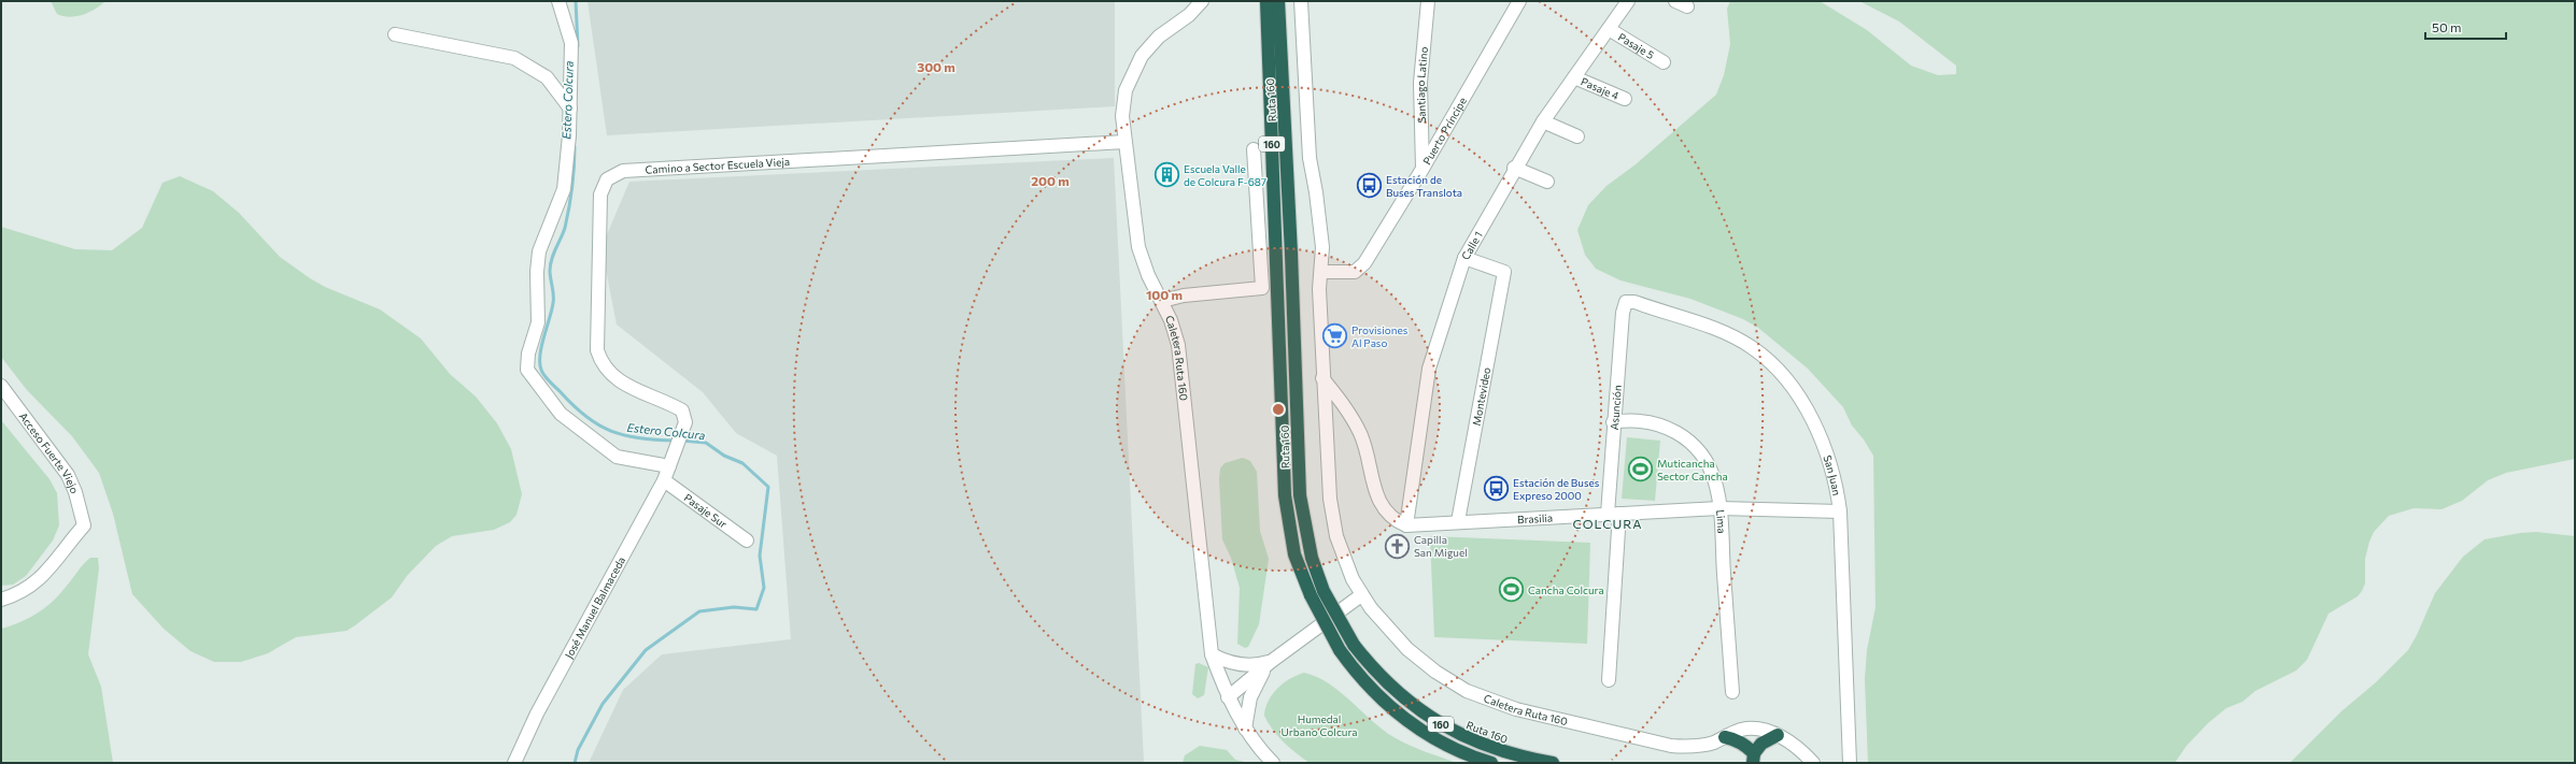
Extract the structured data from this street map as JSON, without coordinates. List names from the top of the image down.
{
  "streets": {
    "highway": ["Ruta 160", "160"],
    "street": [
      "Pasaje 5",
      "Santiago Latino",
      "Pasaje 4",
      "Puerto Príncipe",
      "Camino a Sector Escuela Vieja",
      "Calle 1",
      "Caletera Ruta 160",
      "Montevideo",
      "Asunción",
      "Acceso Fuerte Viejo",
      "San Juan",
      "Pasaje Sur",
      "Brasilia",
      "Lima",
      "José Manuel Balmaceda"
    ]
  },
  "crossings": [
    ["Pasaje 5", "Calle 1"],
    ["Santiago Latino", "Puerto Príncipe"],
    ["Pasaje 4", "Calle 1"],
    ["Puerto Príncipe", "Caletera Ruta 160"],
    ["Camino a Sector Escuela Vieja", "Caletera Ruta 160"],
    ["Camino a Sector Escuela Vieja", "José Manuel Balmaceda"],
    ["Calle 1", "Montevideo"],
    ["Calle 1", "Brasilia"],
    ["Montevideo", "Brasilia"],
    ["Asunción", "San Juan"],
    ["Asunción", "Brasilia"],
    ["Asunción", "Lima"],
    ["San Juan", "Brasilia"],
    ["Pasaje Sur", "José Manuel Balmaceda"],
    ["Brasilia", "Lima"]
  ],
  "districts": ["COLCURA"],
  "water": ["Estero Colcura"],
  "parks": ["Humedal Urbano Colcura"],
  "places": {
    "building": ["Escuela Valle de Colcura F-687"],
    "bus stop": ["Estación de Buses Translota", "Estación de Buses Expreso 2000"],
    "supermarket": ["Provisiones Al Paso"],
    "sports": ["Muticancha Sector Cancha", "Cancha Colcura"],
    "church": ["Capilla San Miguel"]
  },
  "scale_bar": "50 m",
  "rings": ["300 m", "200 m", "100 m"]
}
